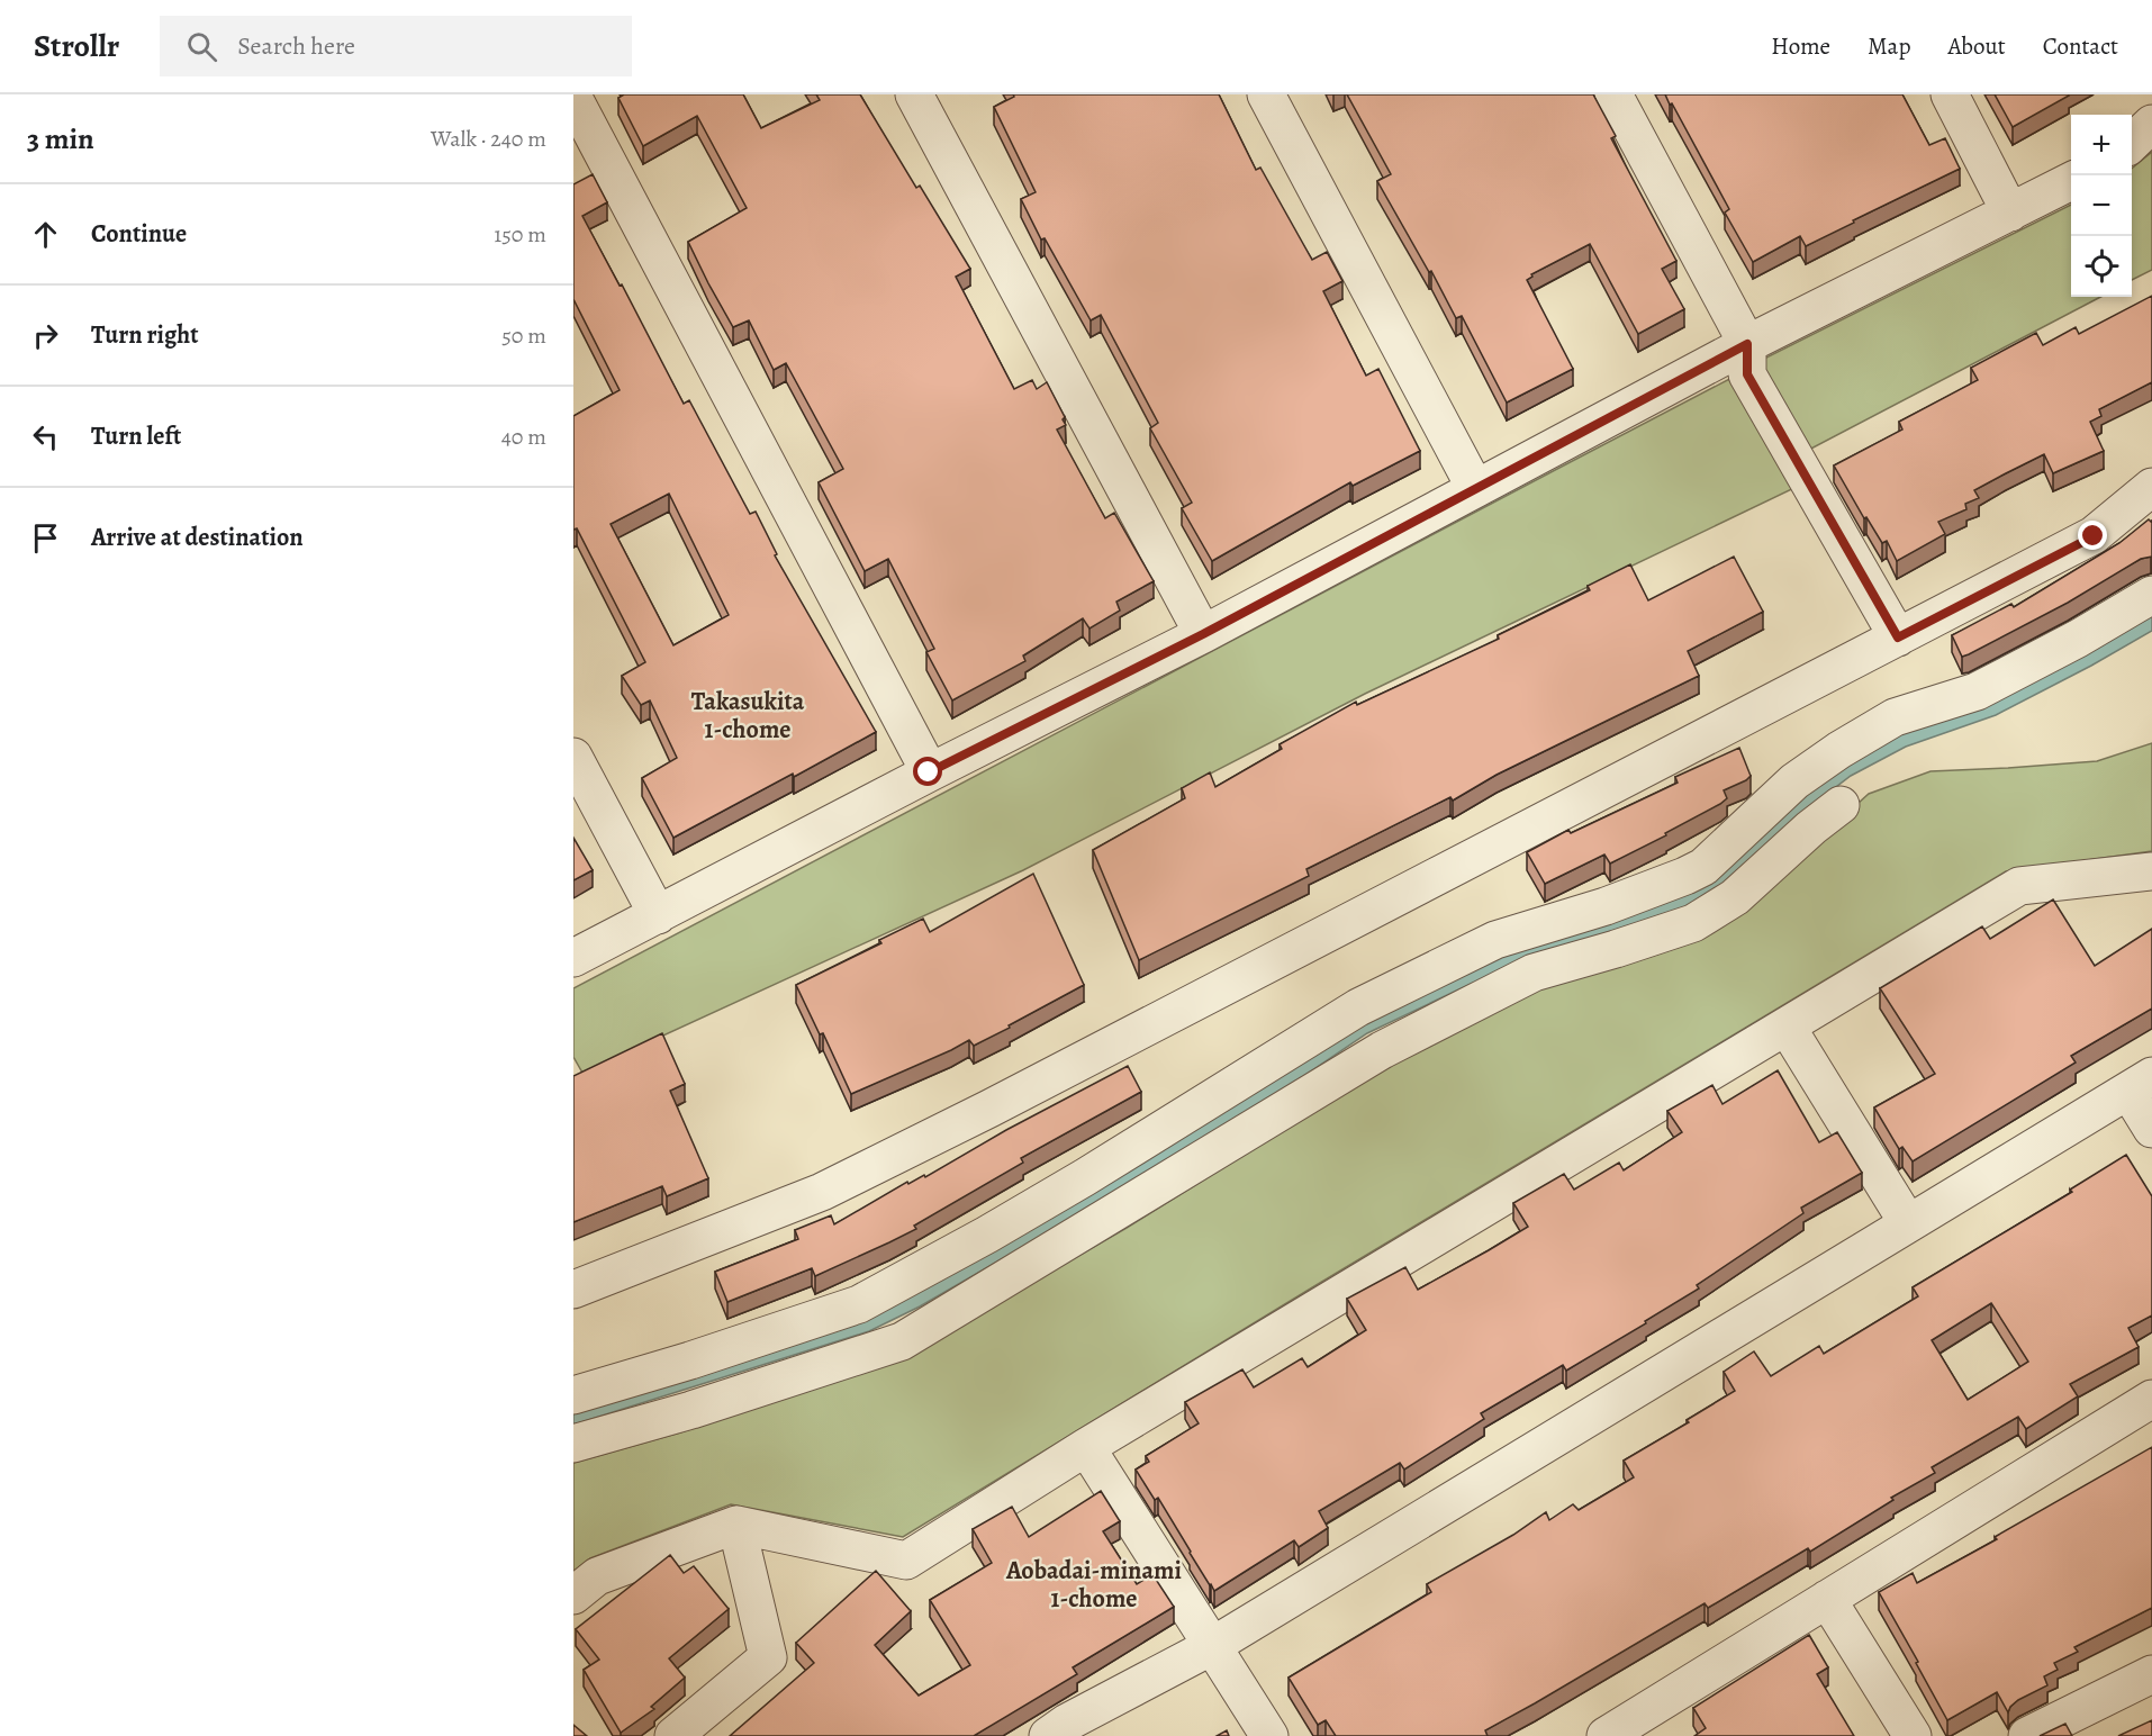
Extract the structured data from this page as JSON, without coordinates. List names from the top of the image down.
{
  "districts": ["Takasukita 1-chome", "Aobadai-minami 1-chome"],
  "page": {
    "header": "Strollr",
    "search": "Search here",
    "nav": [
      "Home",
      "Map",
      "About",
      "Contact"
    ],
    "heading": ["3 min", "Walk · 240 m"],
    "map_buttons": ["+", "−"],
    "list": [
      ["Continue", "150 m"],
      ["Turn right", "50 m"],
      ["Turn left", "40 m"],
      "Arrive at destination"
    ]
  }
}
